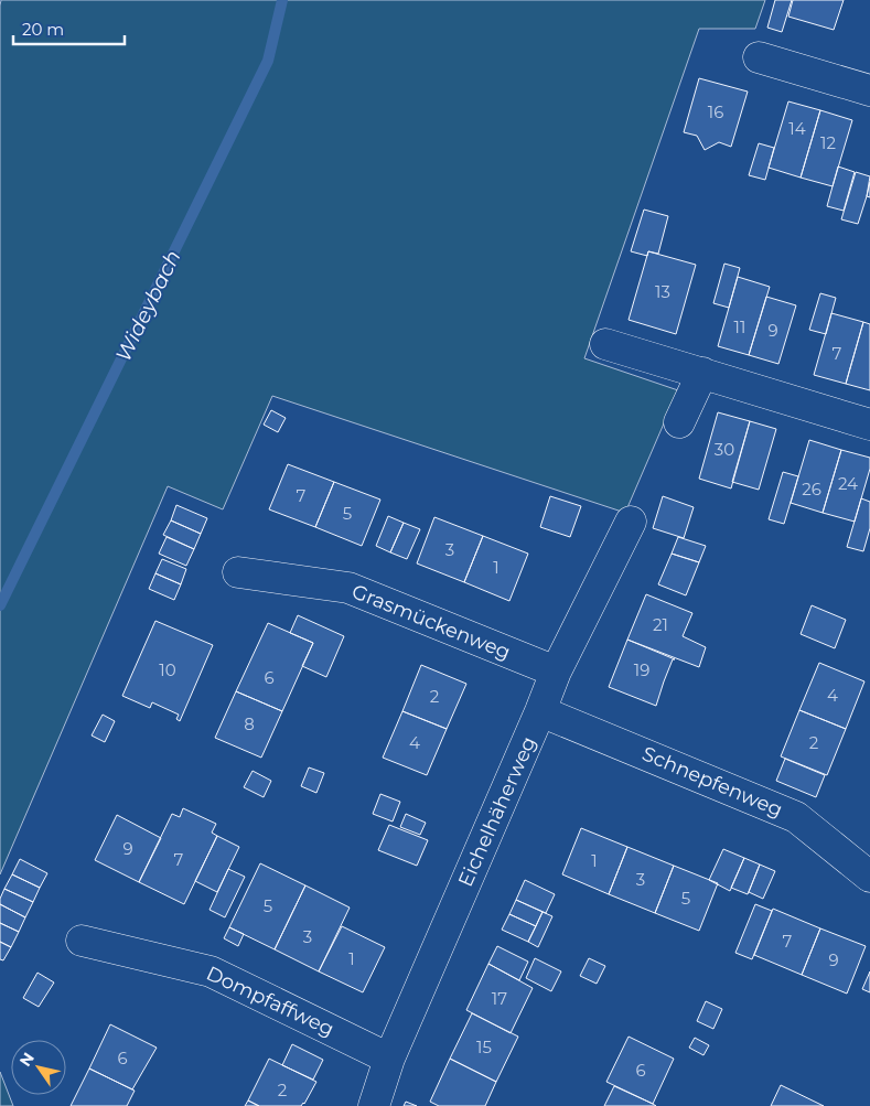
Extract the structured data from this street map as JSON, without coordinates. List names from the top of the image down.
{
  "streets": {
    "street": [
      "Grasmückenweg",
      "Schnepfenweg",
      "Eichelhäherweg",
      "Dompfaffweg"
    ]
  },
  "crossings": [
    ["Grasmückenweg", "Eichelhäherweg"],
    ["Schnepfenweg", "Eichelhäherweg"],
    ["Eichelhäherweg", "Dompfaffweg"]
  ],
  "water": ["Wideybach"],
  "house_numbers": [
    "16",
    "14",
    "12",
    "13",
    "11",
    "9",
    "7",
    "30",
    "24",
    "26",
    "7",
    "5",
    "3",
    "1",
    "21",
    "10",
    "19",
    "6",
    "4",
    "2",
    "8",
    "4",
    "2",
    "9",
    "7",
    "1",
    "3",
    "5",
    "5",
    "3",
    "7",
    "1",
    "9",
    "17",
    "15",
    "6",
    "6",
    "2"
  ],
  "scale_bar": "20 m",
  "north": "top left"
}
